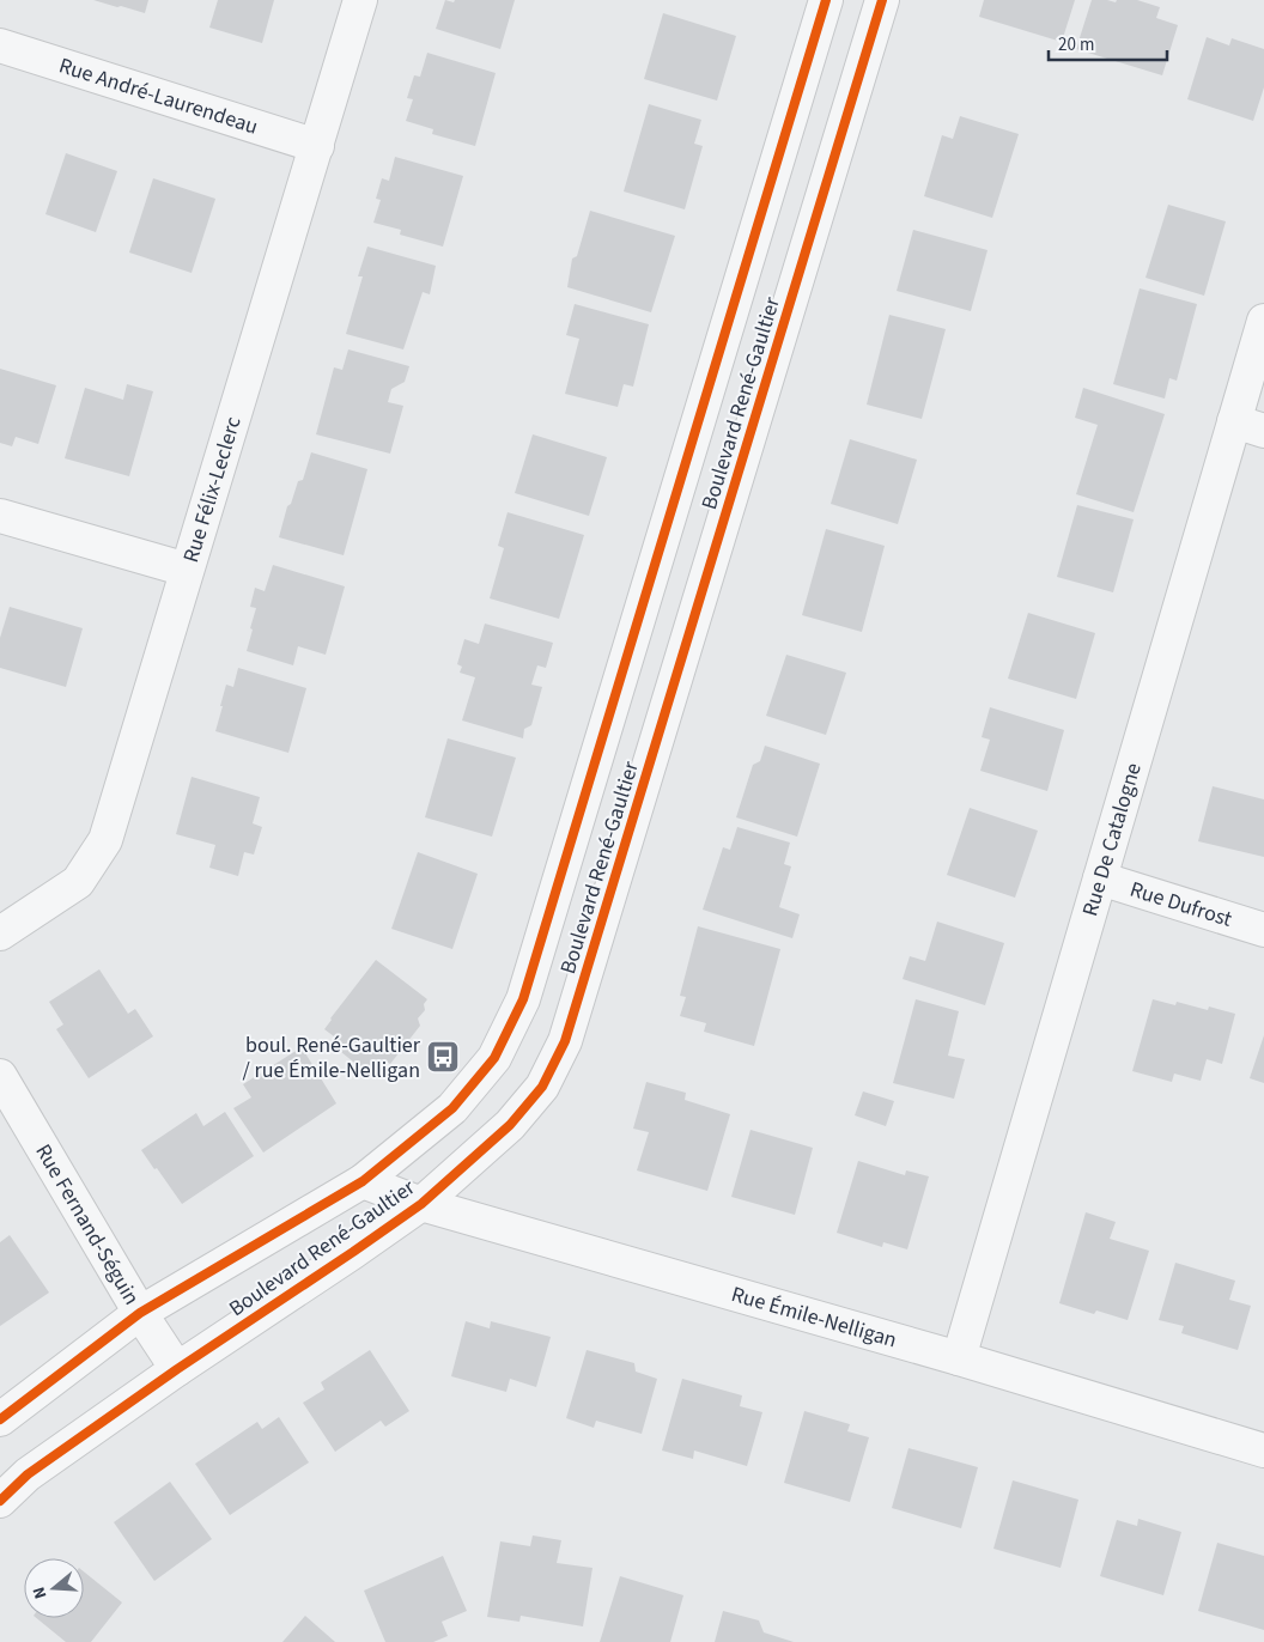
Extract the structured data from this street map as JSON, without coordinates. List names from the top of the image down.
{
  "streets": {
    "street": [
      "Rue André-Laurendeau",
      "Boulevard René-Gaultier",
      "Rue Félix-Leclerc",
      "Rue De Catalogne",
      "Rue Dufrost",
      "Rue Fernand-Séguin",
      "Rue Émile-Nelligan"
    ]
  },
  "crossings": [
    ["Rue André-Laurendeau", "Rue Félix-Leclerc"],
    ["Boulevard René-Gaultier", "Rue Fernand-Séguin"],
    ["Boulevard René-Gaultier", "Rue Émile-Nelligan"],
    ["Rue De Catalogne", "Rue Dufrost"],
    ["Rue De Catalogne", "Rue Émile-Nelligan"]
  ],
  "places": {
    "bus stop": ["boul. René-Gaultier / rue Émile-Nelligan"]
  },
  "scale_bar": "20 m",
  "north": "left"
}
